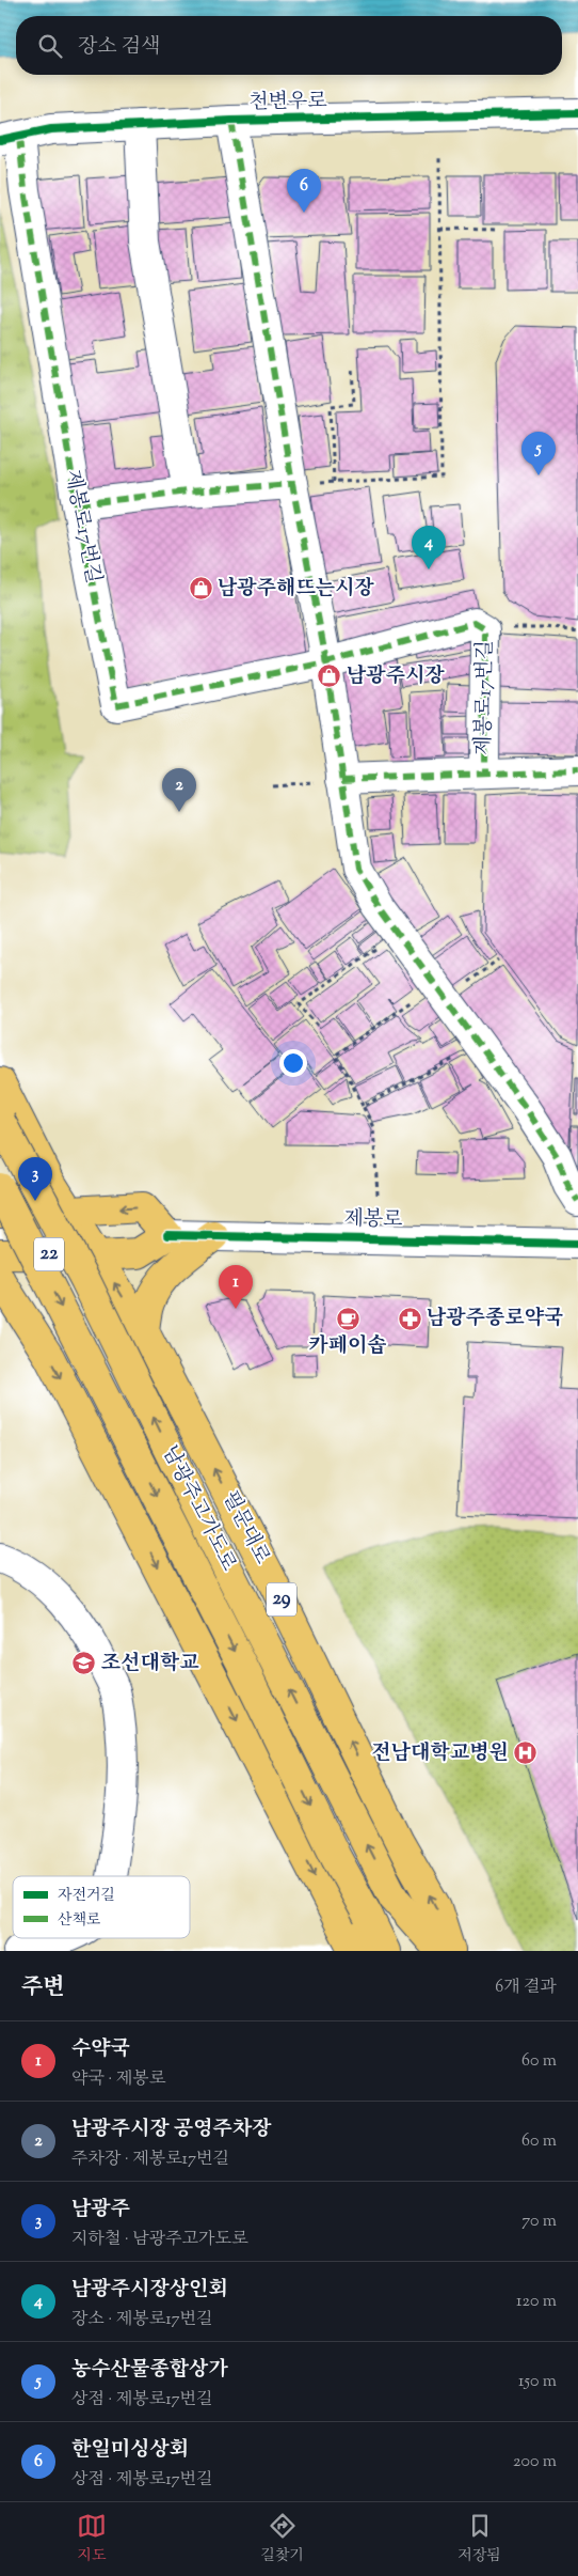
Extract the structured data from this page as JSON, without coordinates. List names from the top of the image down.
{
  "streets": {
    "main road": [
      "22",
      "남광주고가도로",
      "필문대로",
      "29"
    ],
    "street": ["천변우로", "제봉로17번길", "제봉로"]
  },
  "crossings": [
    ["천변우로", "제봉로17번길"],
    ["22", "필문대로"]
  ],
  "places": {
    "shop": ["남광주해뜨는시장", "남광주시장"],
    "cafe": ["카페이솝"],
    "pharmacy": ["남광주종로약국"],
    "school or university": ["조선대학교"],
    "hospital": ["전남대학교병원"]
  },
  "legend": ["자전거길", "산책로"],
  "page": {
    "search": "장소 검색",
    "pins": [
      "6",
      "5",
      "4",
      "2",
      "3",
      "1"
    ],
    "heading": ["주변", "6개 결과"],
    "list": [
      {
        "mark": "1",
        "name": "수약국",
        "note": "약국 · 제봉로",
        "value": "60 m"
      },
      {
        "mark": "2",
        "name": "남광주시장 공영주차장",
        "note": "주차장 · 제봉로17번길",
        "value": "60 m"
      },
      {
        "mark": "3",
        "name": "남광주",
        "note": "지하철 · 남광주고가도로",
        "value": "70 m"
      },
      {
        "mark": "4",
        "name": "남광주시장상인회",
        "note": "장소 · 제봉로17번길",
        "value": "120 m"
      },
      {
        "mark": "5",
        "name": "농수산물종합상가",
        "note": "상점 · 제봉로17번길",
        "value": "150 m"
      },
      {
        "mark": "6",
        "name": "한일미싱상회",
        "note": "상점 · 제봉로17번길",
        "value": "200 m"
      }
    ],
    "nav": ["지도", "길찾기", "저장됨"]
  }
}
